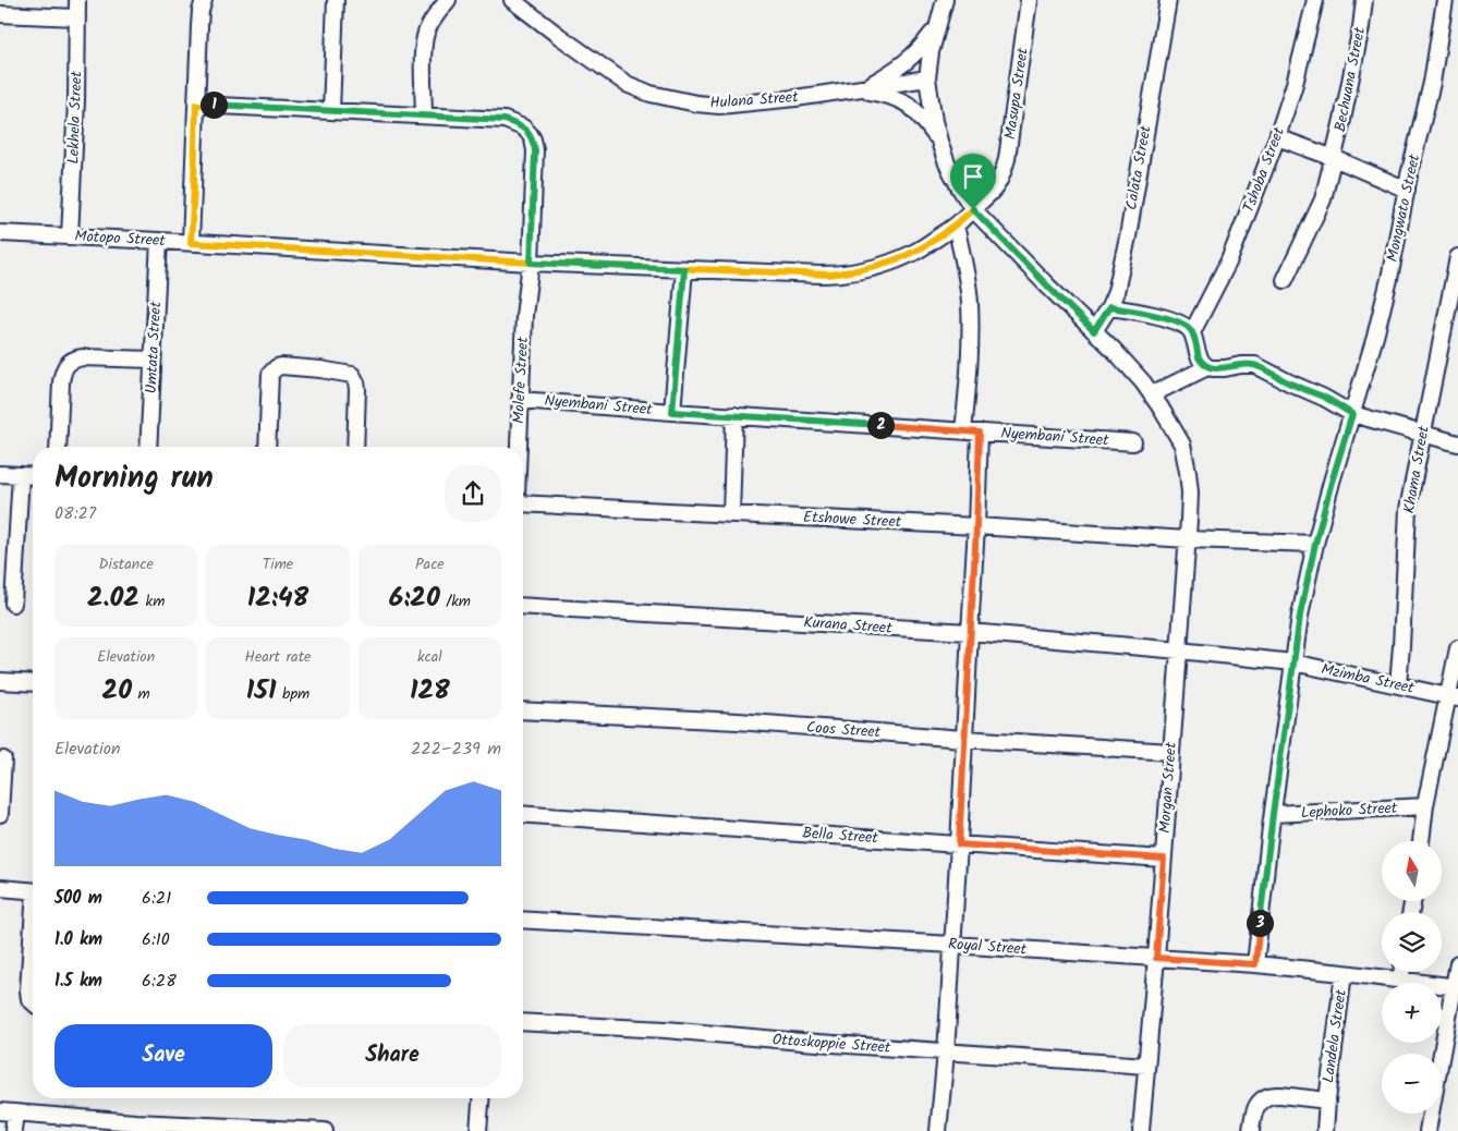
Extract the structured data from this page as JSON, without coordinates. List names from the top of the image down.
{
  "streets": {
    "street": [
      "Bechuana Street",
      "Masupa Street",
      "Hulana Street",
      "Lekhela Street",
      "Calata Street",
      "Tshoba Street",
      "Mongwato Street",
      "Motopo Street",
      "Umtata Street",
      "Molefe Street",
      "Nyembani Street",
      "Khama Street",
      "Etshowe Street",
      "Kurana Street",
      "Mzimba Street",
      "Coos Street",
      "Morgan Street",
      "Lephoko Street",
      "Bella Street",
      "Royal Street",
      "Landela Street",
      "Ottoskoppie Street"
    ]
  },
  "crossings": [
    ["Masupa Street", "Motopo Street"],
    ["Masupa Street", "Morgan Street"],
    ["Lekhela Street", "Motopo Street"],
    ["Calata Street", "Morgan Street"],
    ["Mongwato Street", "Etshowe Street"],
    ["Mongwato Street", "Mzimba Street"],
    ["Mongwato Street", "Lephoko Street"],
    ["Mongwato Street", "Royal Street"],
    ["Motopo Street", "Umtata Street"],
    ["Motopo Street", "Molefe Street"],
    ["Motopo Street", "Morgan Street"],
    ["Molefe Street", "Nyembani Street"],
    ["Khama Street", "Mzimba Street"],
    ["Etshowe Street", "Morgan Street"],
    ["Kurana Street", "Mzimba Street"],
    ["Kurana Street", "Morgan Street"],
    ["Mzimba Street", "Morgan Street"],
    ["Coos Street", "Morgan Street"],
    ["Morgan Street", "Bella Street"],
    ["Morgan Street", "Royal Street"],
    ["Morgan Street", "Ottoskoppie Street"],
    ["Royal Street", "Landela Street"]
  ],
  "north": "top",
  "page": {
    "pins": ["1", "2", "3"],
    "heading": ["Morning run", "08:27"],
    "stats": [
      ["Distance", "2.02 km"],
      ["Time", "12:48"],
      ["Pace", "6:20 /km"],
      ["Elevation", "20 m"],
      ["Heart rate", "151 bpm"],
      ["kcal", "128"]
    ],
    "chart": ["Elevation", "222–239 m"],
    "map_buttons": ["+", "−"],
    "list": [
      {
        "name": "500 m",
        "note": "6:21"
      },
      {
        "name": "1.0 km",
        "note": "6:10"
      },
      {
        "name": "1.5 km",
        "note": "6:28"
      }
    ],
    "buttons": ["Save", "Share"]
  }
}
